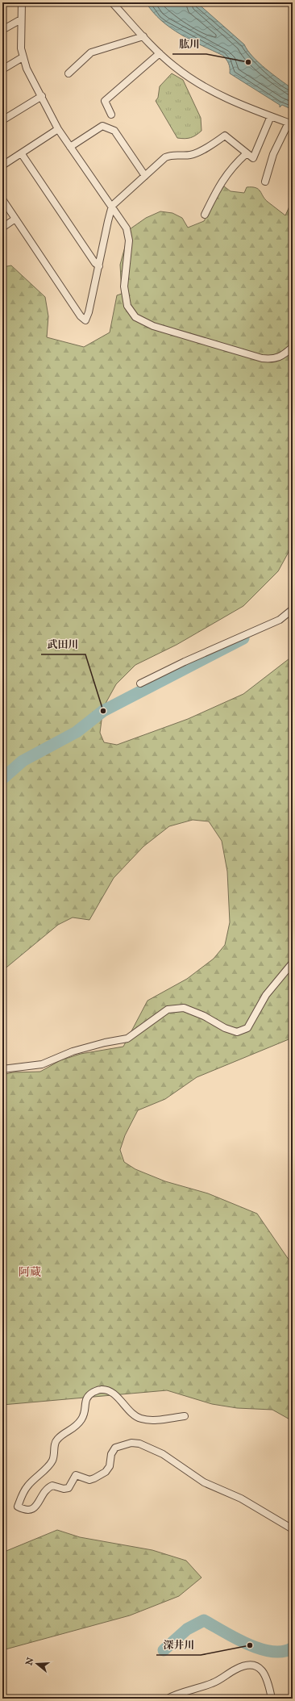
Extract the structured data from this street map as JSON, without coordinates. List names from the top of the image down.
{
  "districts": ["阿蔵"],
  "places": ["肱川", "武田川", "深井川"],
  "north": "left"
}
